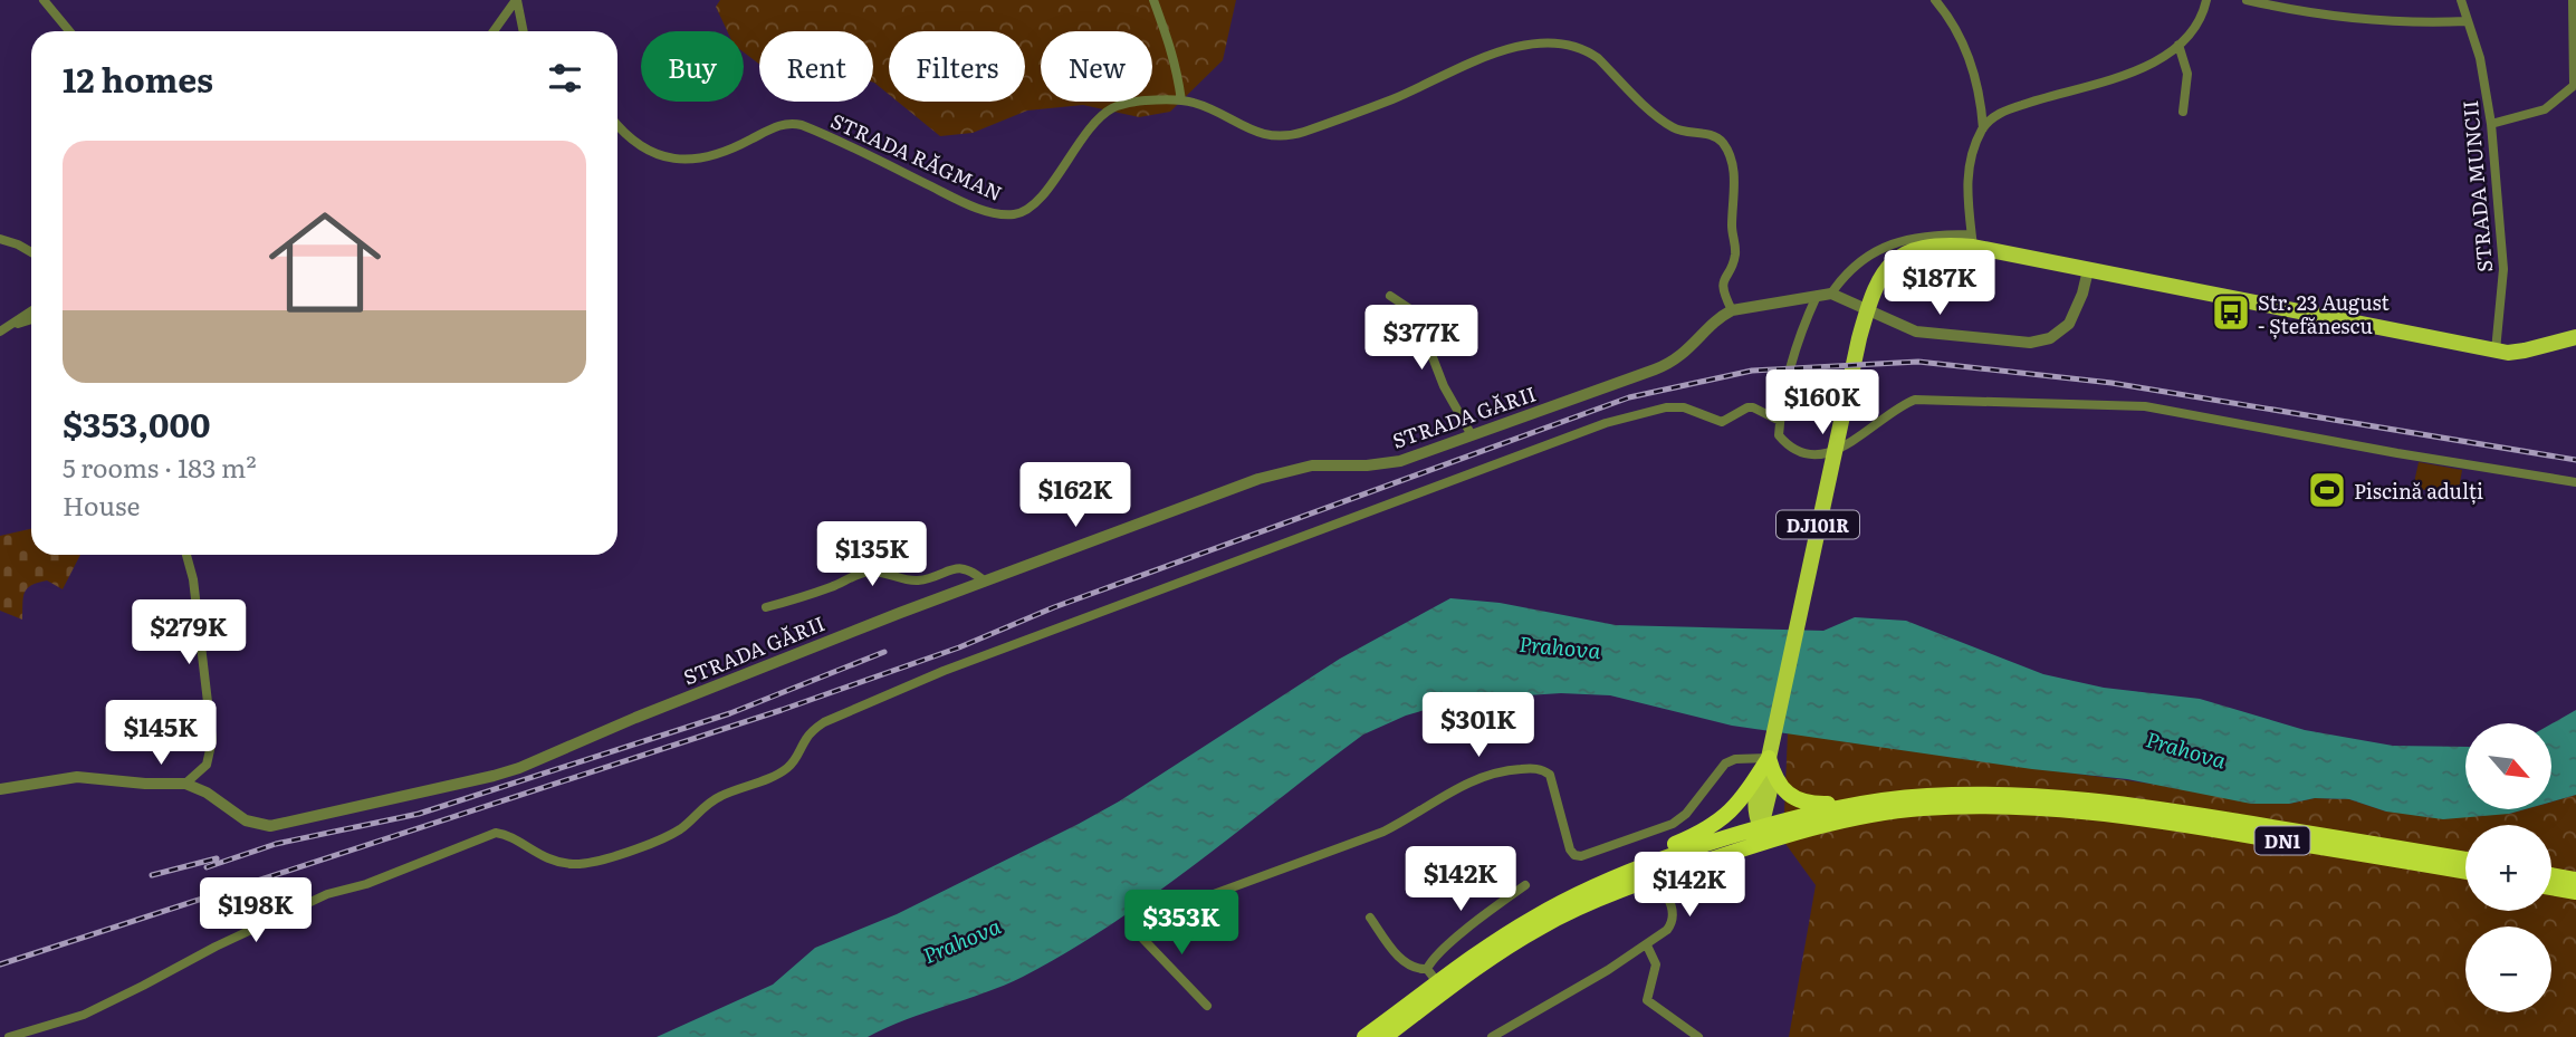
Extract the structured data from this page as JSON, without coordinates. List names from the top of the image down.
{
  "streets": {
    "highway": ["DN1"],
    "main road": ["DJ101R"],
    "street": ["STRADA RĂGMAN", "STRADA MUNCII", "STRADA GĂRII"]
  },
  "crossings": [
    ["STRADA MUNCII", "DJ101R"],
    ["DJ101R", "DN1"]
  ],
  "water": ["Prahova"],
  "places": {
    "bus stop": ["Str. 23 August - Ștefănescu"],
    "sports": ["Piscină adulți"]
  },
  "north": "bottom right",
  "page": {
    "chip": [
      "Buy",
      "Rent",
      "Filters",
      "New"
    ],
    "heading": "12 homes",
    "list": [
      {
        "name": "$353,000",
        "note": "5 rooms · 183 m² · House"
      }
    ],
    "price": [
      "$187K",
      "$377K",
      "$160K",
      "$162K",
      "$135K",
      "$279K",
      "$301K",
      "$145K",
      "$142K",
      "$142K",
      "$198K",
      "$353K"
    ],
    "map_buttons": ["+", "−"]
  }
}
